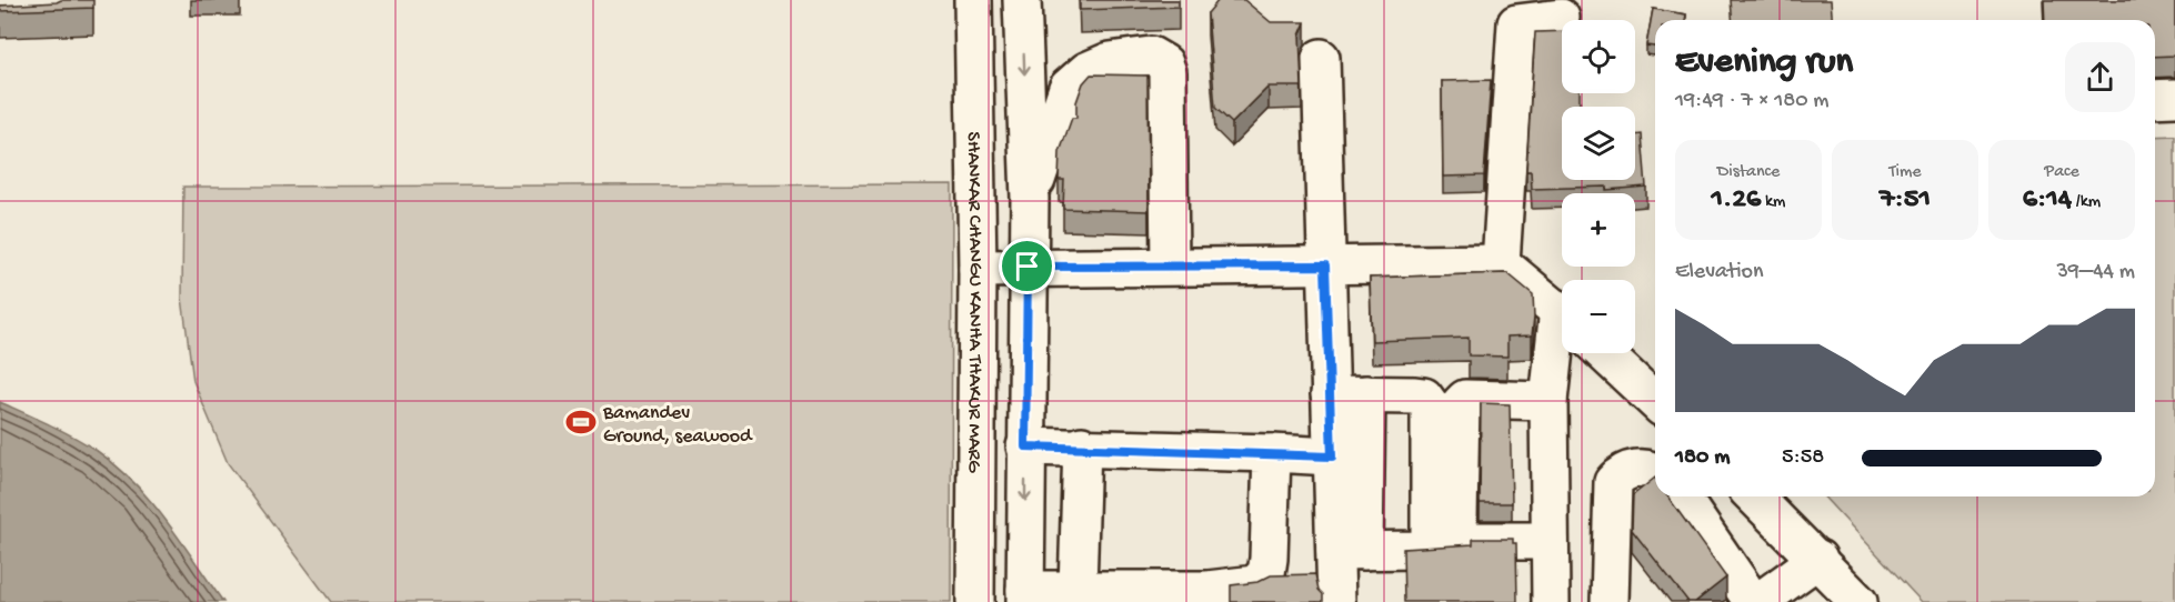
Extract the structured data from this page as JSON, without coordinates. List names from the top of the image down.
{
  "streets": {
    "street": ["SHANKAR CHANGU KANHA THAKUR MARG"]
  },
  "places": {
    "sports": ["Bamandev Ground, seawood"]
  },
  "page": {
    "map_buttons": ["+", "−"],
    "heading": ["Evening run", "19:49 · 7 × 180 m"],
    "stats": [
      ["Distance", "1.26 km"],
      ["Time", "7:51"],
      ["Pace", "6:14 /km"]
    ],
    "chart": ["Elevation", "39–44 m"],
    "list": [
      {
        "name": "180 m",
        "note": "5:58"
      }
    ]
  }
}
